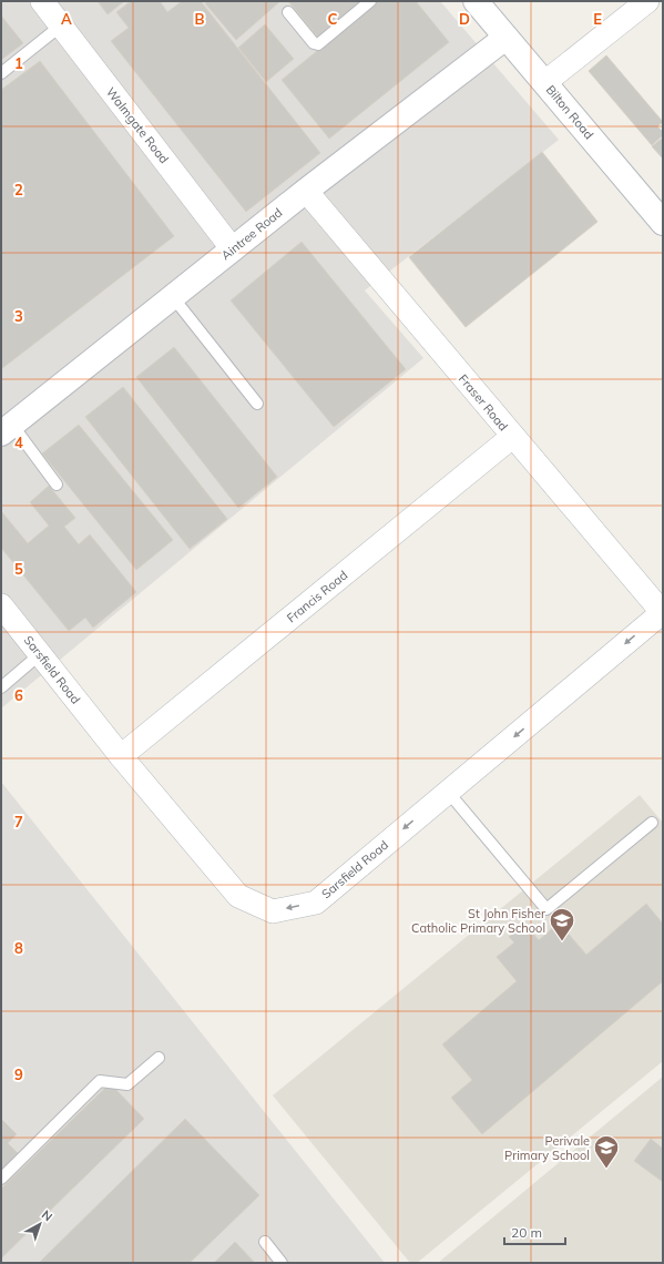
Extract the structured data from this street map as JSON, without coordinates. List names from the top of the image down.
{
  "streets": {
    "street": [
      "Bilton Road",
      "Walmgate Road",
      "Aintree Road",
      "Fraser Road",
      "Francis Road",
      "Sarsfield Road"
    ]
  },
  "crossings": [
    ["Bilton Road", "Aintree Road"],
    ["Walmgate Road", "Aintree Road"],
    ["Aintree Road", "Fraser Road"],
    ["Fraser Road", "Francis Road"],
    ["Fraser Road", "Sarsfield Road"],
    ["Francis Road", "Sarsfield Road"]
  ],
  "places": {
    "school or university": ["St John Fisher Catholic Primary School", "Perivale Primary School"]
  },
  "scale_bar": "20 m",
  "north": "top right",
  "grid": {
    "columns": [
      "A",
      "B",
      "C",
      "D",
      "E"
    ],
    "rows": [
      "1",
      "2",
      "3",
      "4",
      "5",
      "6",
      "7",
      "8",
      "9"
    ]
  }
}
